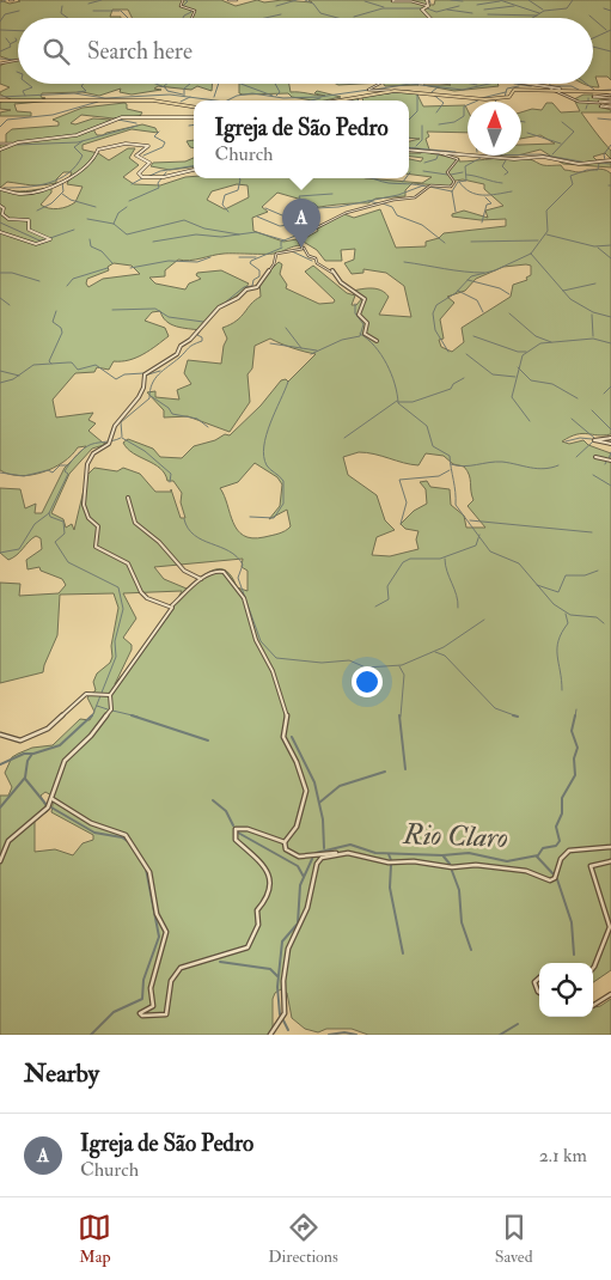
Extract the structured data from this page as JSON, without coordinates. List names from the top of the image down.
{
  "water": ["Rio Claro"],
  "north": "top",
  "page": {
    "search": "Search here",
    "popup": ["Igreja de São Pedro", "Church"],
    "pins": "A",
    "heading": "Nearby",
    "list": [
      {
        "mark": "A",
        "name": "Igreja de São Pedro",
        "note": "Church",
        "value": "2.1 km"
      }
    ],
    "nav": ["Map", "Directions", "Saved"]
  }
}
